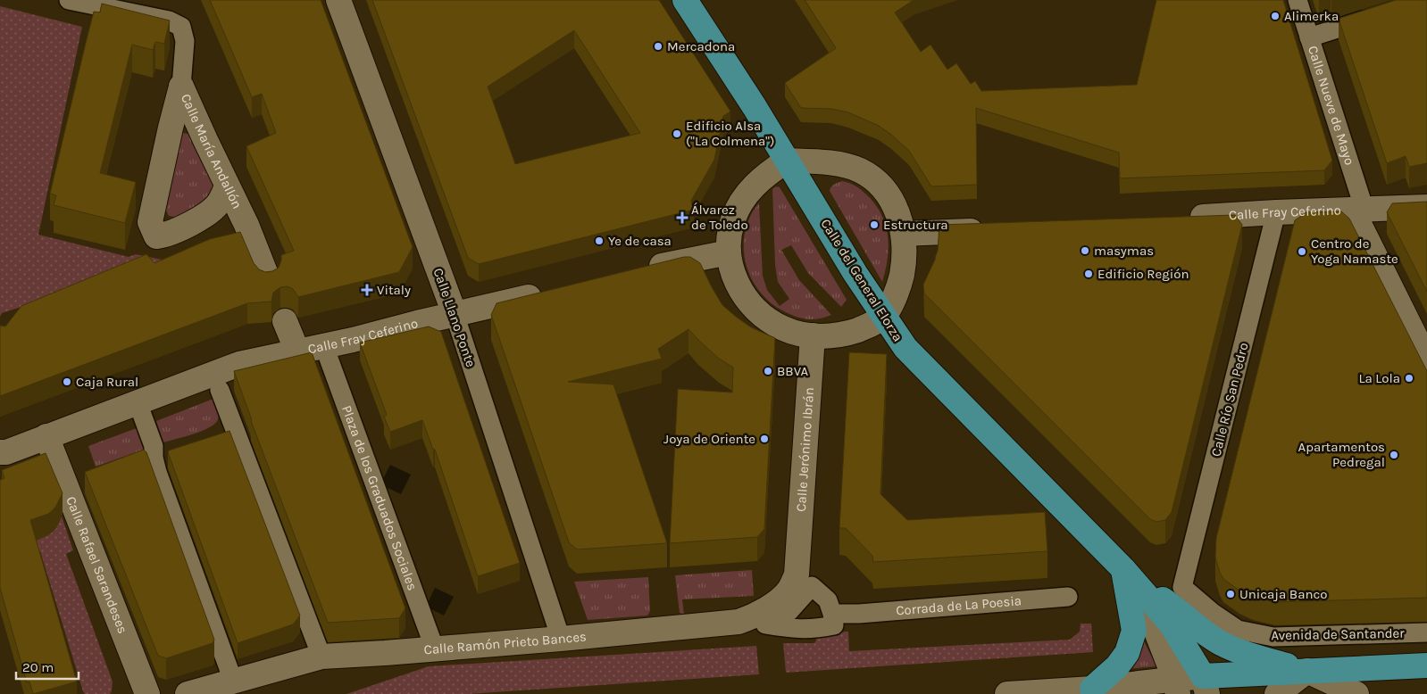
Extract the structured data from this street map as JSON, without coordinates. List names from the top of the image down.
{
  "streets": {
    "highway": ["Calle del General Elorza"],
    "street": [
      "Calle Nueve de Mayo",
      "Calle María Andallón",
      "Calle Fray Ceferino",
      "Calle Llano Ponte",
      "Calle Río San Pedro",
      "Calle Jerónimo Ibrán",
      "Plaza de los Graduados Sociales",
      "Calle Rafael Sarandeses",
      "Corrada de La Poesia",
      "Avenida de Santander",
      "Calle Ramón Prieto Bances"
    ]
  },
  "crossings": [
    ["Calle Nueve de Mayo", "Calle Fray Ceferino"],
    ["Calle Fray Ceferino", "Calle Llano Ponte"],
    ["Calle Fray Ceferino", "Calle Río San Pedro"],
    ["Calle Fray Ceferino", "Plaza de los Graduados Sociales"],
    ["Calle Fray Ceferino", "Calle Rafael Sarandeses"],
    ["Calle Llano Ponte", "Calle Ramón Prieto Bances"],
    ["Calle Río San Pedro", "Avenida de Santander"],
    ["Calle Jerónimo Ibrán", "Calle Ramón Prieto Bances"],
    ["Plaza de los Graduados Sociales", "Calle Ramón Prieto Bances"]
  ],
  "places": {
    "other": [
      "Alimerka",
      "Mercadona",
      "Edificio Alsa (\"La Colmena\")",
      "Estructura",
      "Ye de casa",
      "masymas",
      "Centro de Yoga Namaste",
      "Edificio Región",
      "BBVA",
      "La Lola",
      "Caja Rural",
      "Joya de Oriente",
      "Apartamentos Pedregal",
      "Unicaja Banco"
    ],
    "health": ["Álvarez de Toledo", "Vitaly"]
  },
  "scale_bar": "20 m"
}
